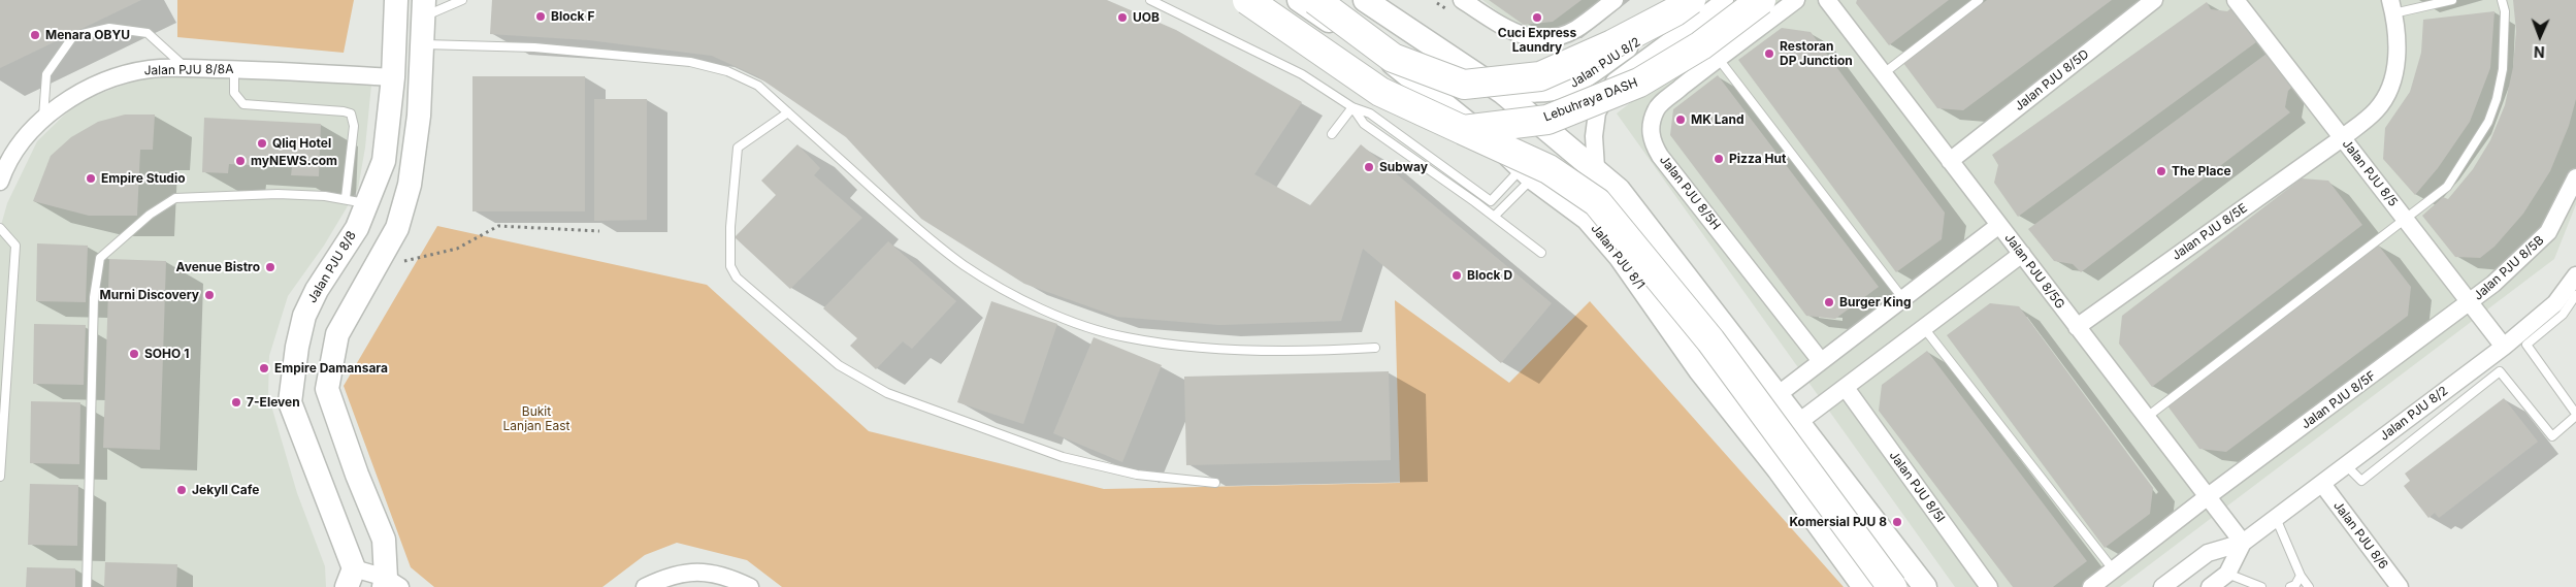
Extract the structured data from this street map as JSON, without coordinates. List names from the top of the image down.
{
  "streets": {
    "highway": ["Lebuhraya DASH"],
    "main road": ["Jalan PJU 8/1", "Jalan PJU 8/8"],
    "street": [
      "Jalan PJU 8/2",
      "Jalan PJU 8/8A",
      "Jalan PJU 8/5D",
      "Jalan PJU 8/5",
      "Jalan PJU 8/5H",
      "Jalan PJU 8/5E",
      "Jalan PJU 8/5B",
      "Jalan PJU 8/5G",
      "Jalan PJU 8/5F",
      "Jalan PJU 8/5I",
      "Jalan PJU 8/6"
    ]
  },
  "crossings": [
    ["Jalan PJU 8/2", "Jalan PJU 8/5"],
    ["Jalan PJU 8/2", "Jalan PJU 8/5G"],
    ["Jalan PJU 8/2", "Jalan PJU 8/6"],
    ["Jalan PJU 8/8A", "Jalan PJU 8/8"],
    ["Jalan PJU 8/5D", "Jalan PJU 8/5G"],
    ["Jalan PJU 8/5", "Jalan PJU 8/5E"],
    ["Jalan PJU 8/5", "Jalan PJU 8/5B"],
    ["Jalan PJU 8/5", "Jalan PJU 8/5F"],
    ["Jalan PJU 8/5E", "Jalan PJU 8/5G"],
    ["Jalan PJU 8/5B", "Jalan PJU 8/5F"],
    ["Jalan PJU 8/5G", "Jalan PJU 8/5F"]
  ],
  "parks": ["Bukit Lanjan East"],
  "places": [
    "Block F",
    "UOB",
    "Cuci Express Laundry",
    "Menara OBYU",
    "Restoran DP Junction",
    "MK Land",
    "Qliq Hotel",
    "Pizza Hut",
    "myNEWS.com",
    "Subway",
    "The Place",
    "Empire Studio",
    "Avenue Bistro",
    "Block D",
    "Murni Discovery",
    "Burger King",
    "SOHO 1",
    "Empire Damansara",
    "7-Eleven",
    "Jekyll Cafe",
    "Komersial PJU 8"
  ],
  "north": "bottom"
}
